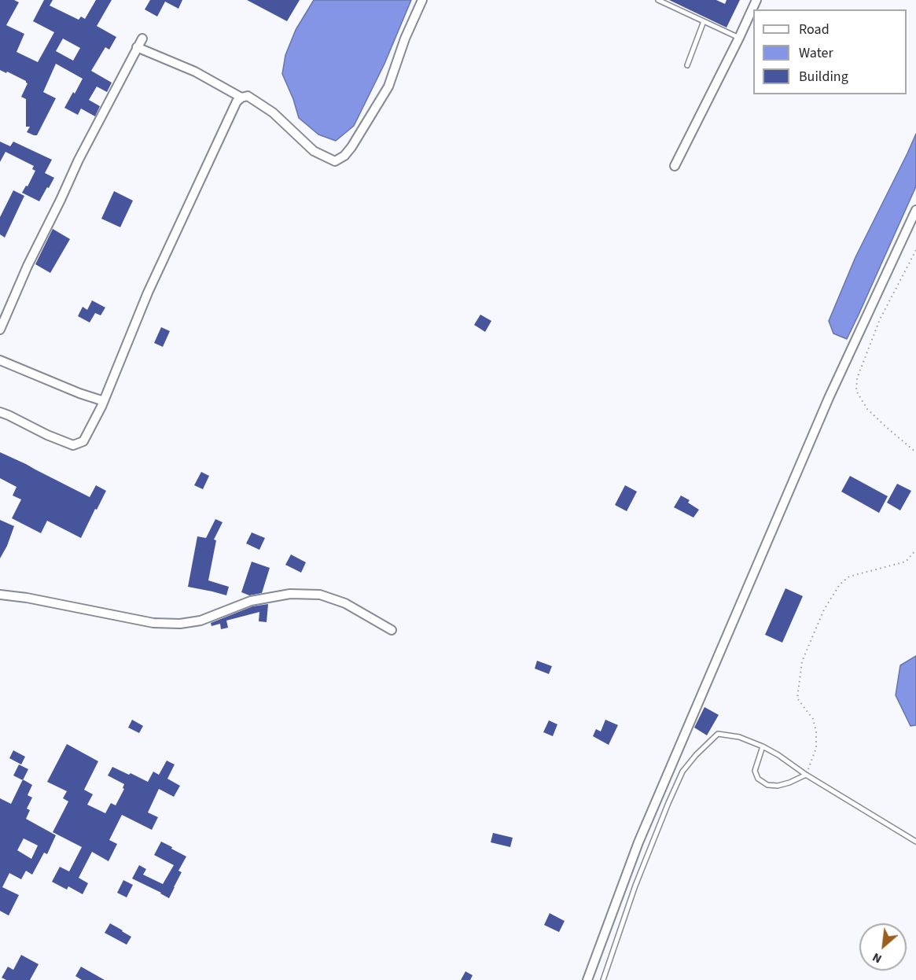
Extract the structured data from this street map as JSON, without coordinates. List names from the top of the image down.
{
  "legend": ["Road", "Water", "Building"],
  "north": "bottom left"
}
